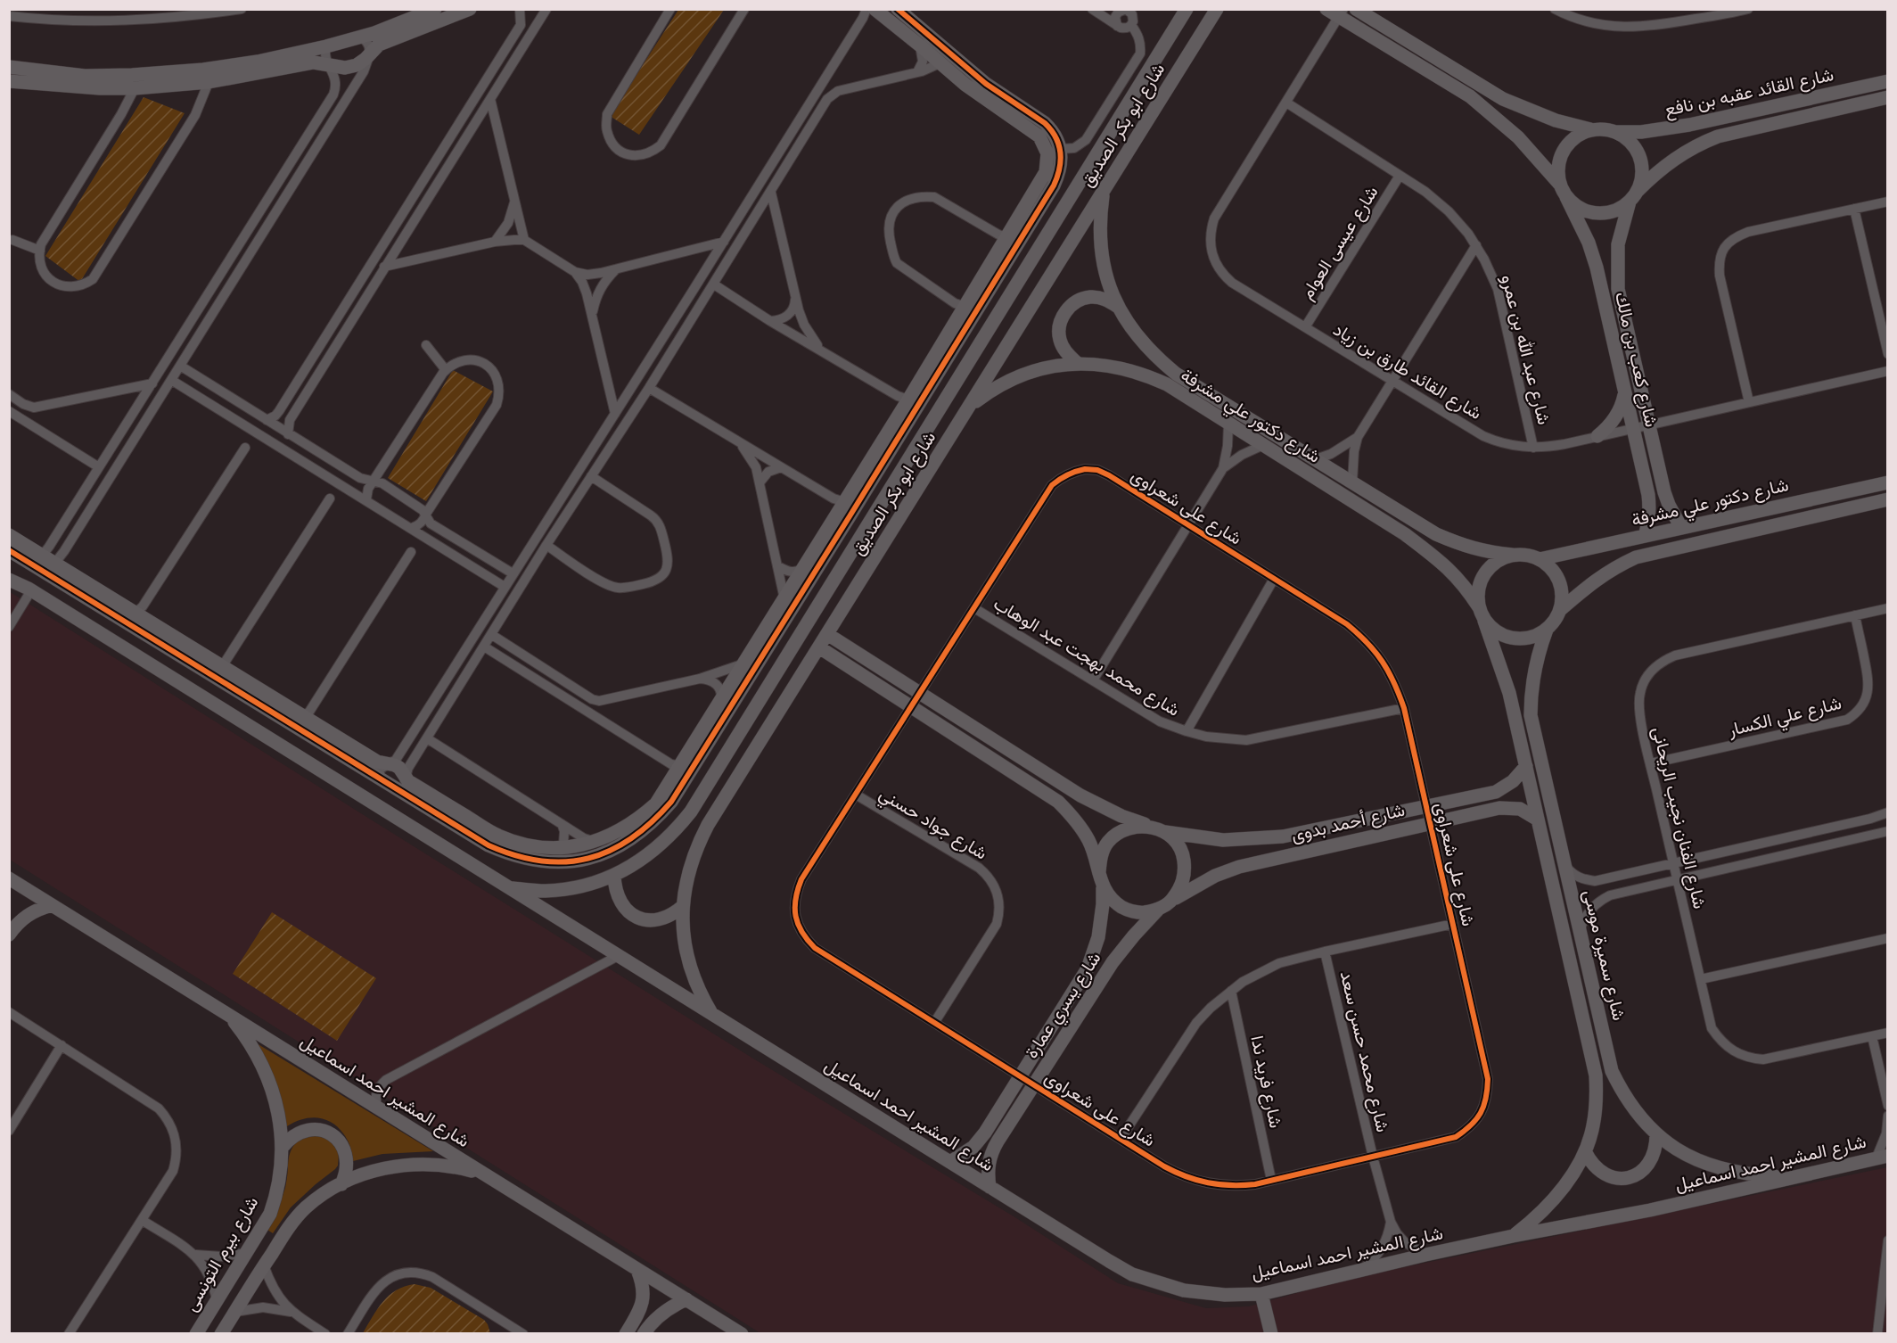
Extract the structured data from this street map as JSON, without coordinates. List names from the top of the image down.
{
  "streets": {
    "street": [
      "شارع القائد عقبه بن نافع",
      "شارع ابو بكر الصديق",
      "شارع عيسى العوام",
      "شارع عبد الله بن عمرو",
      "شارع كعب بن مالك",
      "شارع القائد طارق بن زياد",
      "شارع دكتور علي مشرفة",
      "شارع على شعراوى",
      "شارع محمد بهجت عبد الوهاب",
      "شارع علي الكسار",
      "شارع الفنان نجيب الريحانى",
      "شارع أحمد بدوى",
      "شارع جواد حسني",
      "شارع سميرة موسى",
      "شارع يسري عمارة",
      "شارع محمد حسن سعد",
      "شارع فريد ندا",
      "شارع المشير احمد اسماعيل",
      "شارع بيرم التونسى"
    ]
  },
  "crossings": [
    ["شارع القائد عقبه بن نافع", "شارع كعب بن مالك"],
    ["شارع ابو بكر الصديق", "شارع دكتور علي مشرفة"],
    ["شارع ابو بكر الصديق", "شارع المشير احمد اسماعيل"],
    ["شارع عيسى العوام", "شارع عبد الله بن عمرو"],
    ["شارع عيسى العوام", "شارع القائد طارق بن زياد"],
    ["شارع عبد الله بن عمرو", "شارع القائد طارق بن زياد"],
    ["شارع كعب بن مالك", "شارع القائد طارق بن زياد"],
    ["شارع كعب بن مالك", "شارع دكتور علي مشرفة"],
    ["شارع دكتور علي مشرفة", "شارع سميرة موسى"],
    ["شارع على شعراوى", "شارع محمد بهجت عبد الوهاب"],
    ["شارع على شعراوى", "شارع أحمد بدوى"],
    ["شارع على شعراوى", "شارع جواد حسني"],
    ["شارع على شعراوى", "شارع يسري عمارة"],
    ["شارع على شعراوى", "شارع محمد حسن سعد"],
    ["شارع على شعراوى", "شارع فريد ندا"],
    ["شارع علي الكسار", "شارع الفنان نجيب الريحانى"],
    ["شارع أحمد بدوى", "شارع سميرة موسى"],
    ["شارع أحمد بدوى", "شارع يسري عمارة"],
    ["شارع سميرة موسى", "شارع المشير احمد اسماعيل"],
    ["شارع يسري عمارة", "شارع المشير احمد اسماعيل"],
    ["شارع محمد حسن سعد", "شارع المشير احمد اسماعيل"],
    ["شارع المشير احمد اسماعيل", "شارع بيرم التونسى"]
  ]
}
